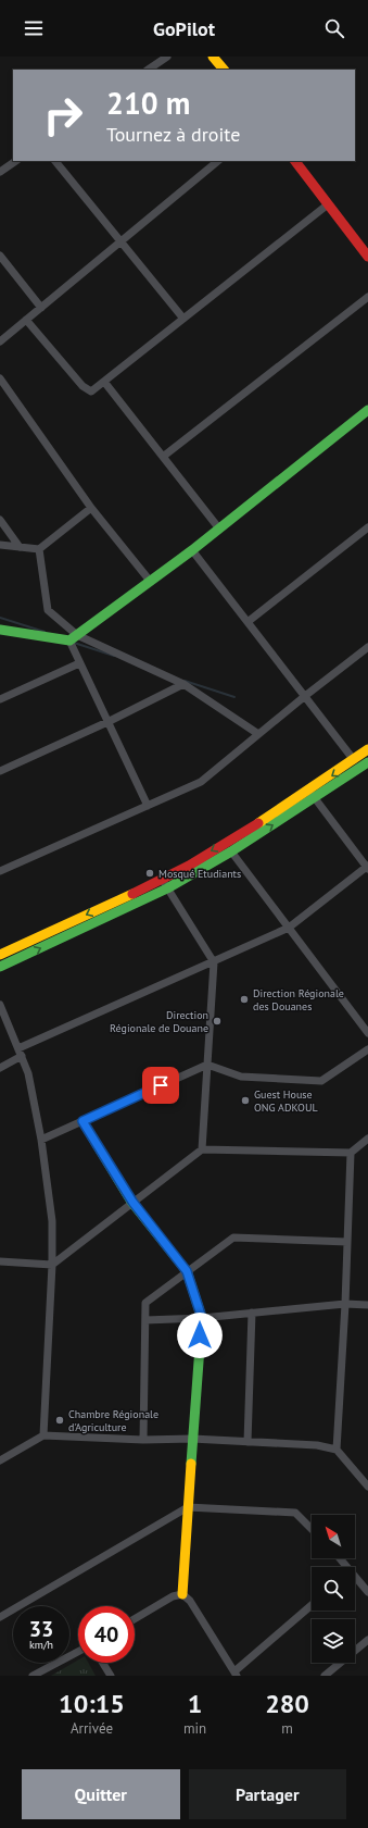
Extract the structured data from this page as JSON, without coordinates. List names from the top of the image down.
{
  "places": [
    "Mosqué Etudiants",
    "Direction Régionale des Douanes",
    "Direction Régionale de Douane",
    "Guest House ONG ADKOUL",
    "Chambre Régionale d'Agriculture"
  ],
  "north": "top left",
  "page": {
    "header": "GoPilot",
    "turn": ["210 m", "Tournez à droite"],
    "speed": "33 km/h",
    "limit": "40",
    "eta": [
      "10:15",
      "Arrivée",
      "1",
      "min",
      "280",
      "m"
    ],
    "buttons": ["Quitter", "Partager"]
  }
}
